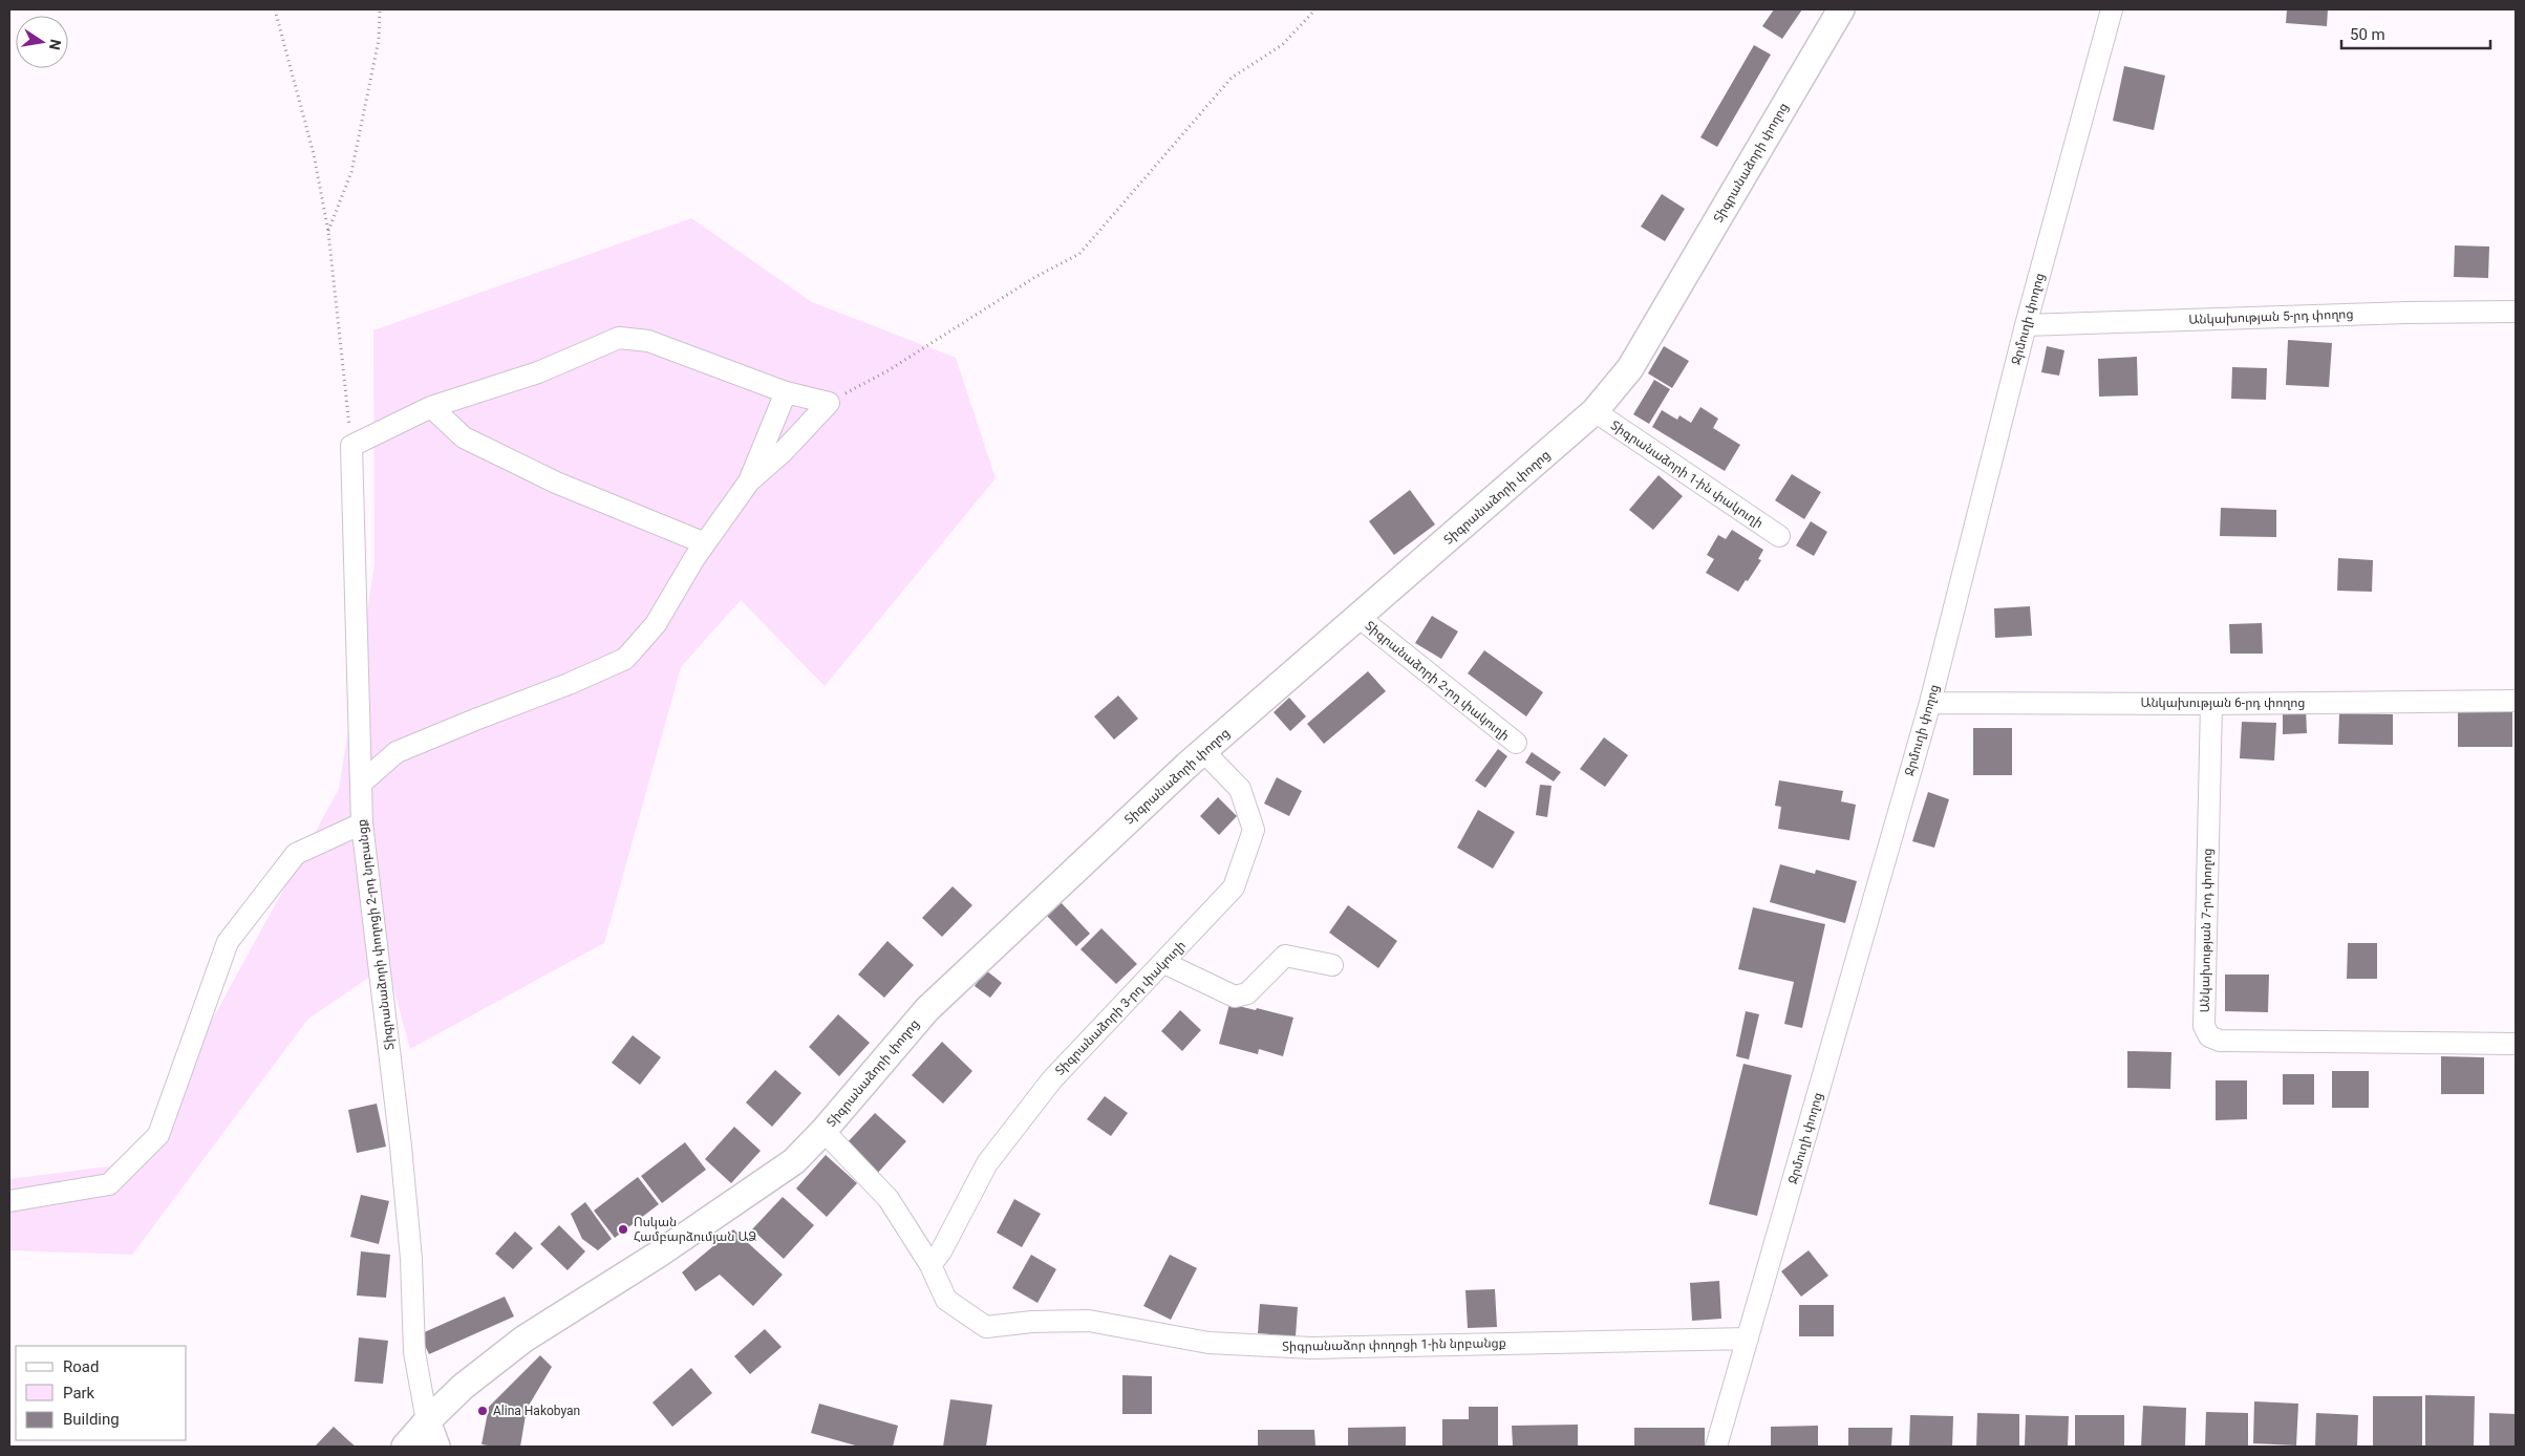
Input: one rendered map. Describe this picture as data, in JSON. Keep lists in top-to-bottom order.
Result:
{
  "streets": {
    "main road": ["Տիգրանաձորի փողոց"],
    "street": [
      "Անկախության 5-րդ փողոց",
      "Ջրմուղի փողոց",
      "Տիգրանաձորի 1-ին փակուղի",
      "Տիգրանաձորի 2-րդ փակուղի",
      "Անկախության 6-րդ փողոց",
      "Անկախության 7-րդ փողոց",
      "Տիգրանաձորի փողոցի 2-րդ նրբանցք",
      "Տիգրանաձորի 3-րդ փակուղի",
      "Տիգրանաձոր փողոցի 1-ին նրբանցք"
    ]
  },
  "crossings": [
    ["Տիգրանաձորի փողոց", "Տիգրանաձորի 1-ին փակուղի"],
    ["Տիգրանաձորի փողոց", "Տիգրանաձորի 2-րդ փակուղի"],
    ["Տիգրանաձորի փողոց", "Տիգրանաձորի փողոցի 2-րդ նրբանցք"],
    ["Տիգրանաձորի փողոց", "Տիգրանաձորի 3-րդ փակուղի"],
    ["Տիգրանաձորի փողոց", "Տիգրանաձոր փողոցի 1-ին նրբանցք"],
    ["Անկախության 5-րդ փողոց", "Ջրմուղի փողոց"],
    ["Ջրմուղի փողոց", "Անկախության 6-րդ փողոց"],
    ["Ջրմուղի փողոց", "Տիգրանաձոր փողոցի 1-ին նրբանցք"],
    ["Անկախության 6-րդ փողոց", "Անկախության 7-րդ փողոց"],
    ["Տիգրանաձորի 3-րդ փակուղի", "Տիգրանաձոր փողոցի 1-ին նրբանցք"]
  ],
  "places": ["Ոսկան Համբարձումյան ԱՁ", "Alina Hakobyan"],
  "legend": ["Road", "Park", "Building"],
  "scale_bar": "50 m",
  "north": "right"
}
